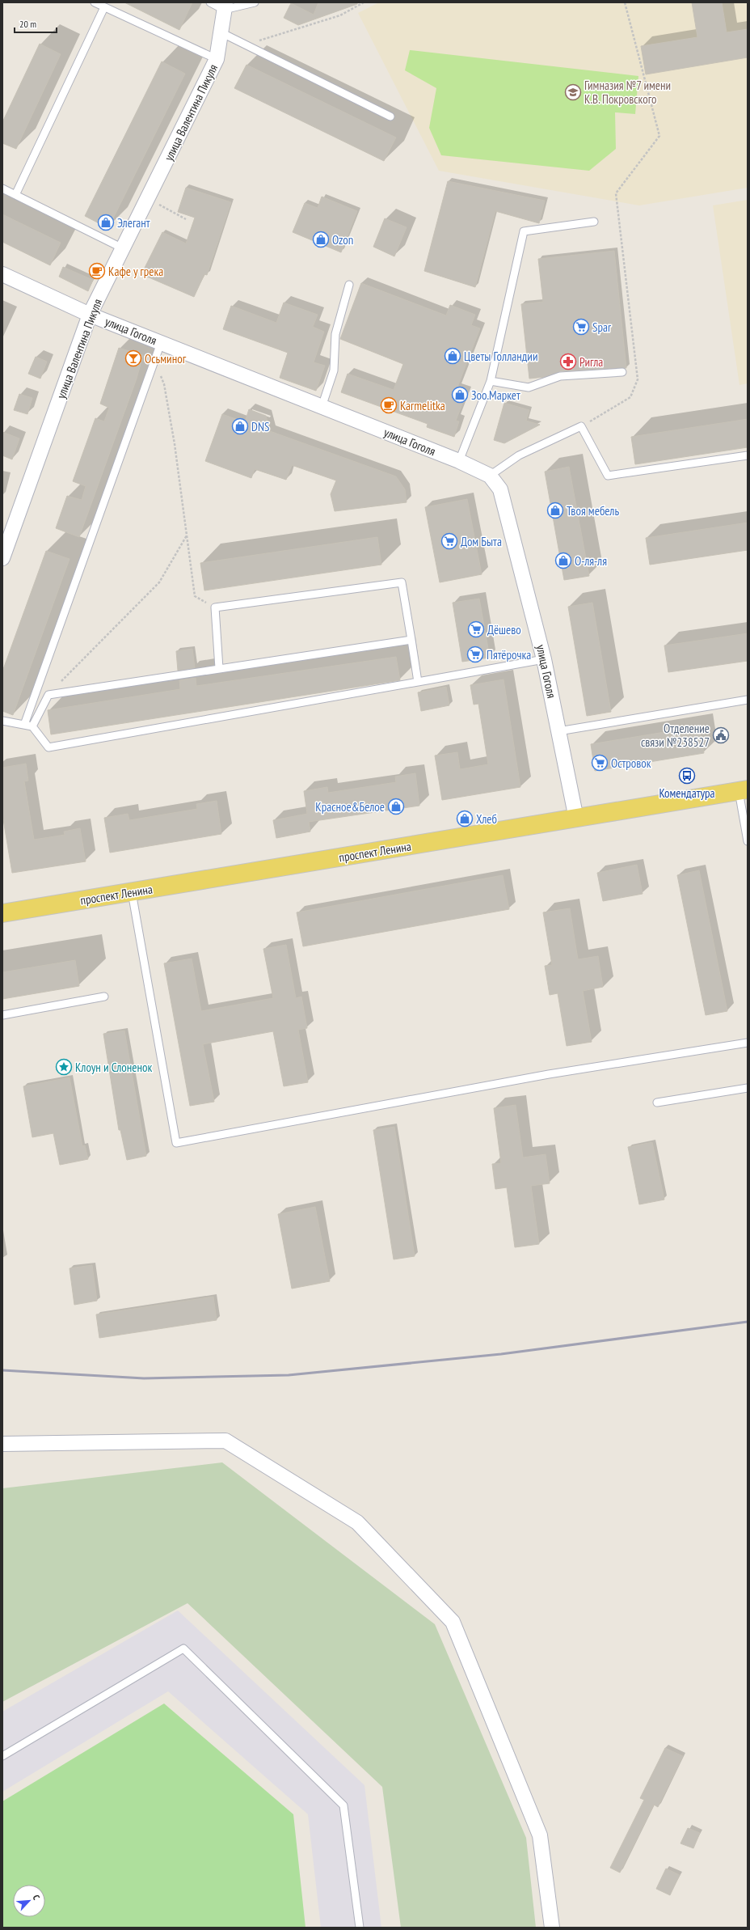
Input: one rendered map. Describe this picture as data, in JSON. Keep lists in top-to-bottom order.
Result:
{
  "streets": {
    "main road": ["проспект Ленина"],
    "street": ["улица Валентина Пикуля", "улица Гоголя"]
  },
  "crossings": [
    ["улица Валентина Пикуля", "улица Гоголя"],
    ["улица Гоголя", "проспект Ленина"]
  ],
  "places": {
    "school or university": ["Гимназия №7 имени К.В. Покровского"],
    "shop": [
      "Элегант",
      "Ozon",
      "Цветы Голландии",
      "Зоо.Маркет",
      "DNS",
      "Твоя мебель",
      "О-ля-ля",
      "Красное&Белое",
      "Хлеб"
    ],
    "cafe": ["Кафе у грека", "Karmelitka"],
    "supermarket": [
      "Spar",
      "Дом Быта",
      "Дёшево",
      "Пятёрочка",
      "Островок"
    ],
    "bar": ["Осьминог"],
    "pharmacy": ["Ригла"],
    "public building": ["Отделение связи №238527"],
    "bus stop": ["Комендатура"],
    "place": ["Клоун и Слоненок"]
  },
  "scale_bar": "20 m",
  "north": "top right"
}
